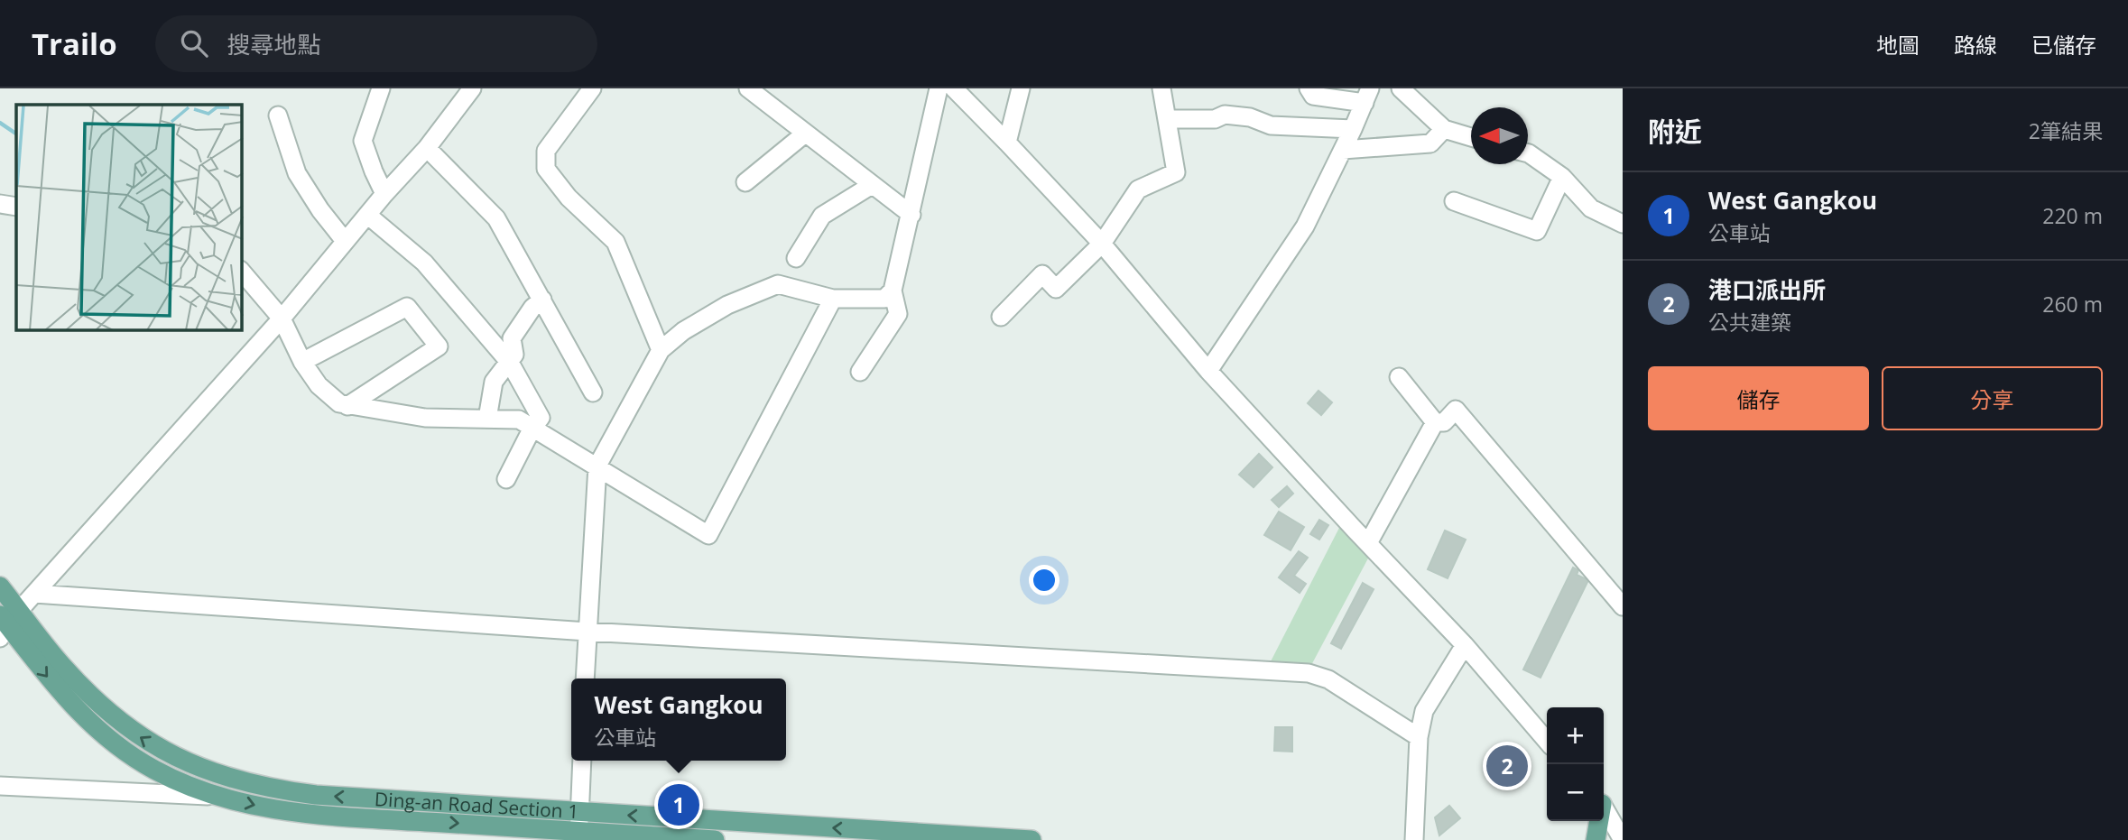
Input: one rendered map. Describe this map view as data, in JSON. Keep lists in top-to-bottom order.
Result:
{
  "streets": {
    "main road": ["Ding-an Road Section 1"]
  },
  "north": "left",
  "page": {
    "header": "Trailo",
    "search": "搜尋地點",
    "nav": ["地圖", "路線", "已儲存"],
    "heading": ["附近", "2筆結果"],
    "list": [
      {
        "mark": "1",
        "name": "West Gangkou",
        "note": "公車站",
        "value": "220 m"
      },
      {
        "mark": "2",
        "name": "港口派出所",
        "note": "公共建築",
        "value": "260 m"
      }
    ],
    "buttons": ["儲存", "分享"],
    "popup": ["West Gangkou", "公車站"],
    "map_buttons": ["+", "−"],
    "pins": ["2", "1"]
  }
}
